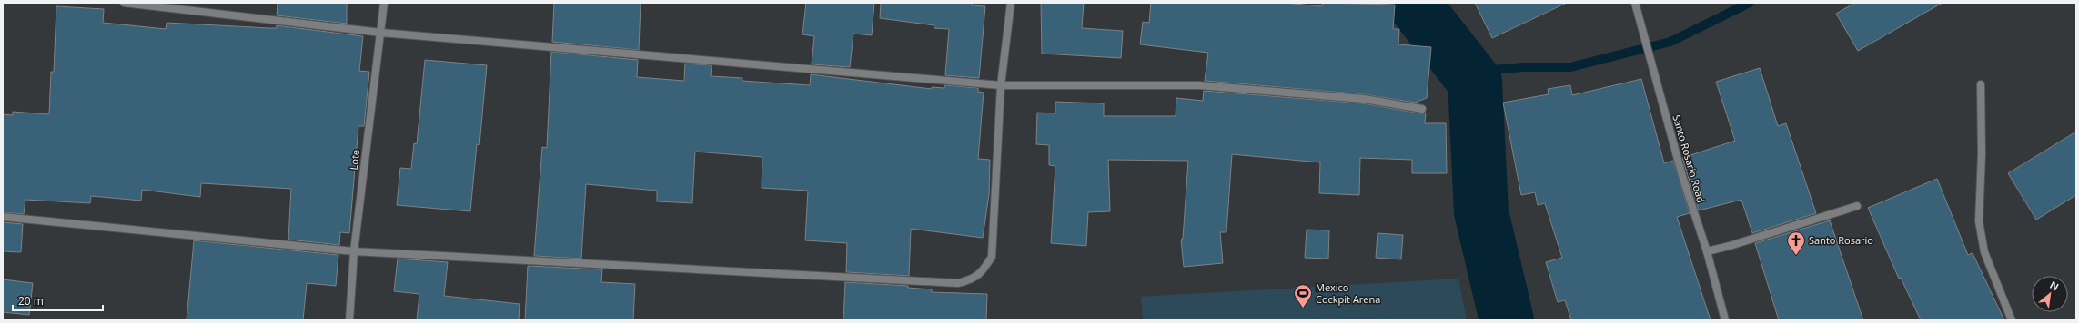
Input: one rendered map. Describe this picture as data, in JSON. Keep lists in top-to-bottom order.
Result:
{
  "streets": {
    "street": ["Santo Rosario Road", "Lote"]
  },
  "places": {
    "church": ["Santo Rosario"],
    "sports": ["Mexico Cockpit Arena"]
  },
  "scale_bar": "20 m",
  "north": "top right"
}
